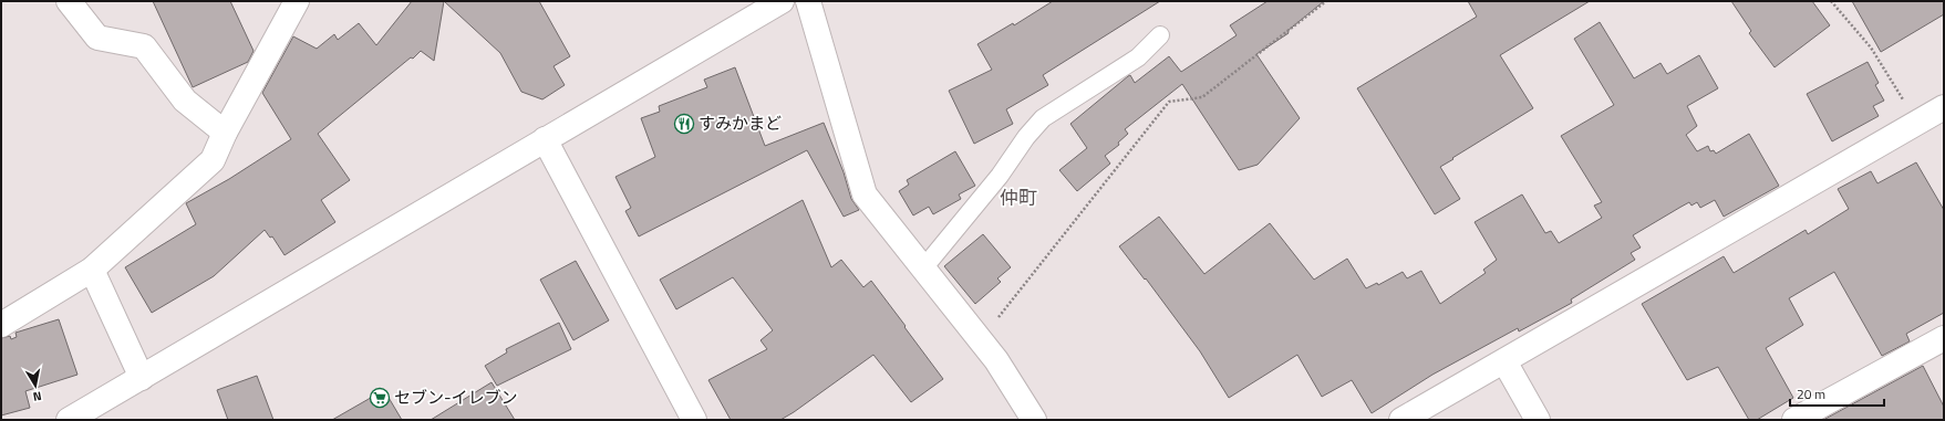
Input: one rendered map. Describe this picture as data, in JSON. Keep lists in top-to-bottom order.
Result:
{
  "districts": ["仲町"],
  "places": {
    "restaurant": ["すみかまど"],
    "supermarket": ["セブン-イレブン"]
  },
  "scale_bar": "20 m",
  "north": "bottom"
}
